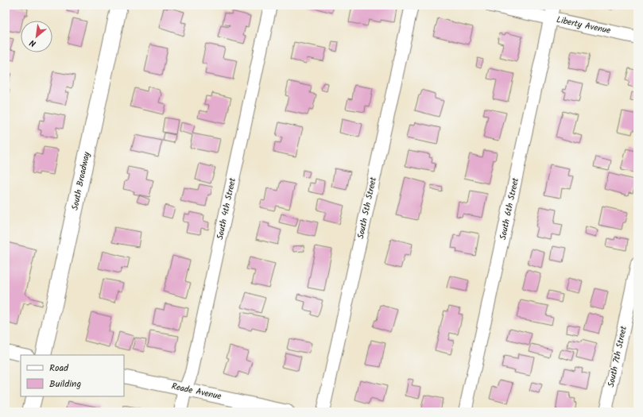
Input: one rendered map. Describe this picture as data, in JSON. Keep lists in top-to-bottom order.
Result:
{
  "streets": {
    "street": [
      "Liberty Avenue",
      "South Broadway",
      "South 5th Street",
      "South 4th Street",
      "South 6th Street",
      "South 7th Street",
      "Reade Avenue"
    ]
  },
  "crossings": [
    ["Liberty Avenue", "South 6th Street"],
    ["South 4th Street", "Reade Avenue"]
  ],
  "legend": ["Road", "Building"],
  "north": "bottom left"
}
